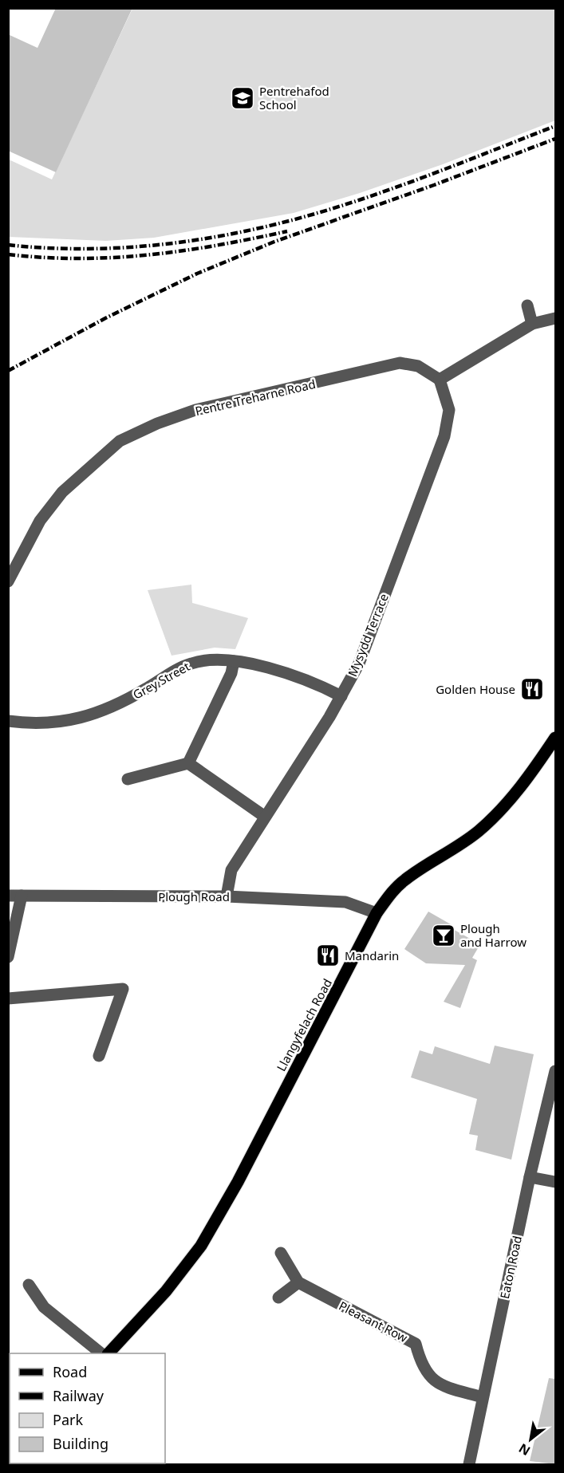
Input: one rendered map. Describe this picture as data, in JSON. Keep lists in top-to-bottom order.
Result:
{
  "streets": {
    "main road": ["Llangyfelach Road"],
    "street": [
      "Pentre Treharne Road",
      "Mysydd Terrace",
      "Grey Street",
      "Plough Road",
      "Eaton Road",
      "Pleasant Row"
    ]
  },
  "crossings": [
    ["Pentre Treharne Road", "Mysydd Terrace"],
    ["Mysydd Terrace", "Grey Street"],
    ["Mysydd Terrace", "Plough Road"],
    ["Plough Road", "Llangyfelach Road"],
    ["Eaton Road", "Pleasant Row"]
  ],
  "places": {
    "school or university": ["Pentrehafod School"],
    "restaurant": ["Golden House", "Mandarin"],
    "bar": ["Plough and Harrow"]
  },
  "legend": [
    "Road",
    "Railway",
    "Park",
    "Building"
  ],
  "north": "bottom left"
}
